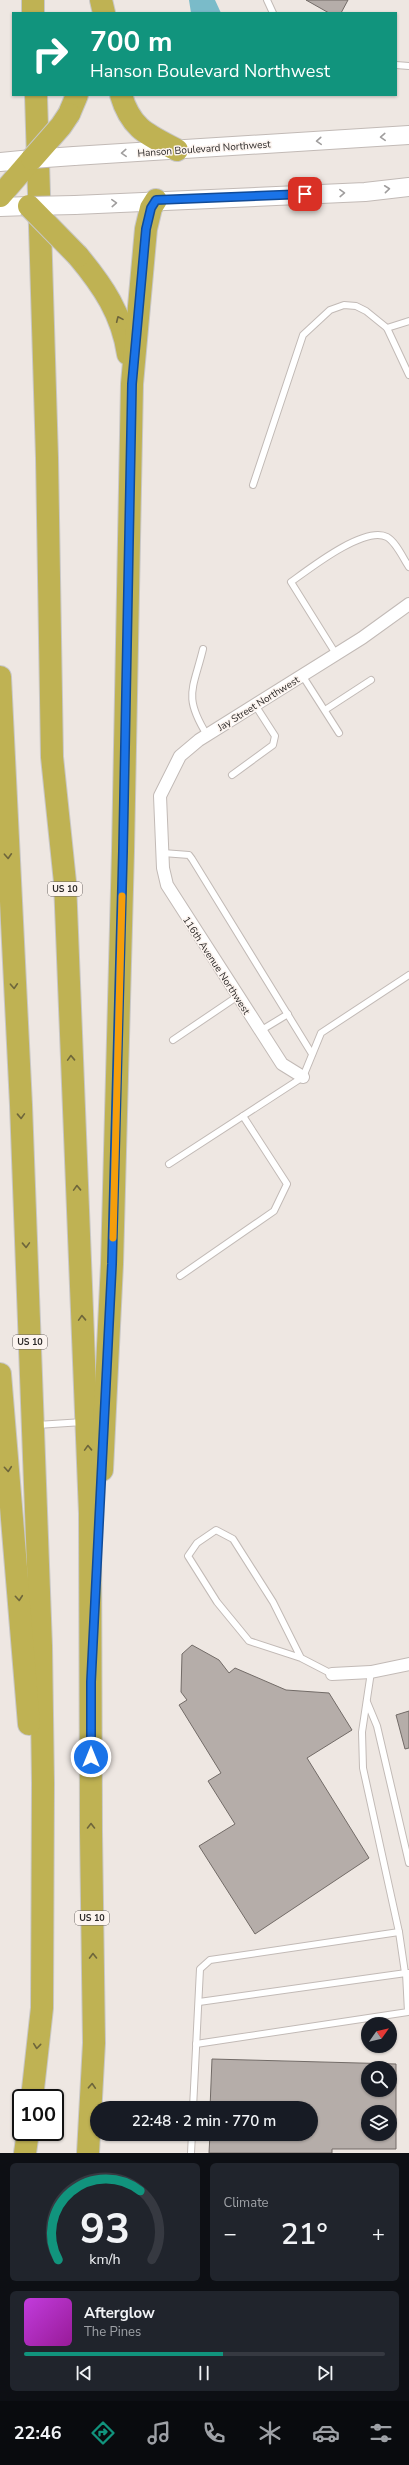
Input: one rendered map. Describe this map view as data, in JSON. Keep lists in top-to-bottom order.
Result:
{
  "streets": {
    "highway": ["US 10"],
    "main road": ["Hanson Boulevard Northwest"],
    "street": ["Jay Street Northwest", "116th Avenue Northwest"]
  },
  "crossings": [
    ["Jay Street Northwest", "116th Avenue Northwest"]
  ],
  "north": "top right",
  "page": {
    "turn": ["700 m", "Hanson Boulevard Northwest"],
    "limit": "100",
    "trip": "22:48 · 2 min · 770 m",
    "tile": "Climate",
    "heat": ["−", "21°", "+"],
    "song": ["Afterglow", "The Pines"],
    "tabs": "22:46",
    "gauge": ["93", "km/h"]
  }
}
